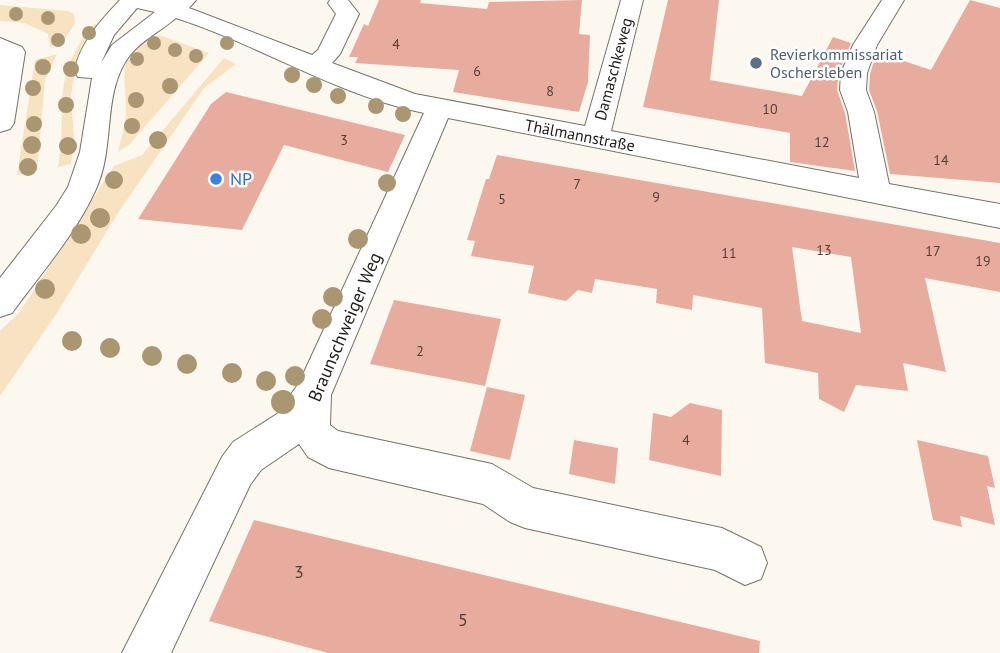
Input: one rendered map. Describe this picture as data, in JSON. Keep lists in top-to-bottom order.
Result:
{
  "streets": {
    "street": ["Damaschkeweg", "Thälmannstraße", "Braunschweiger Weg"]
  },
  "crossings": [
    ["Damaschkeweg", "Thälmannstraße"],
    ["Thälmannstraße", "Braunschweiger Weg"]
  ],
  "places": ["Revierkommissariat Oschersleben", "NP"],
  "house_numbers": [
    "4",
    "6",
    "8",
    "10",
    "3",
    "12",
    "14",
    "7",
    "9",
    "5",
    "13",
    "17",
    "11",
    "19",
    "2",
    "4",
    "3",
    "5"
  ]
}
